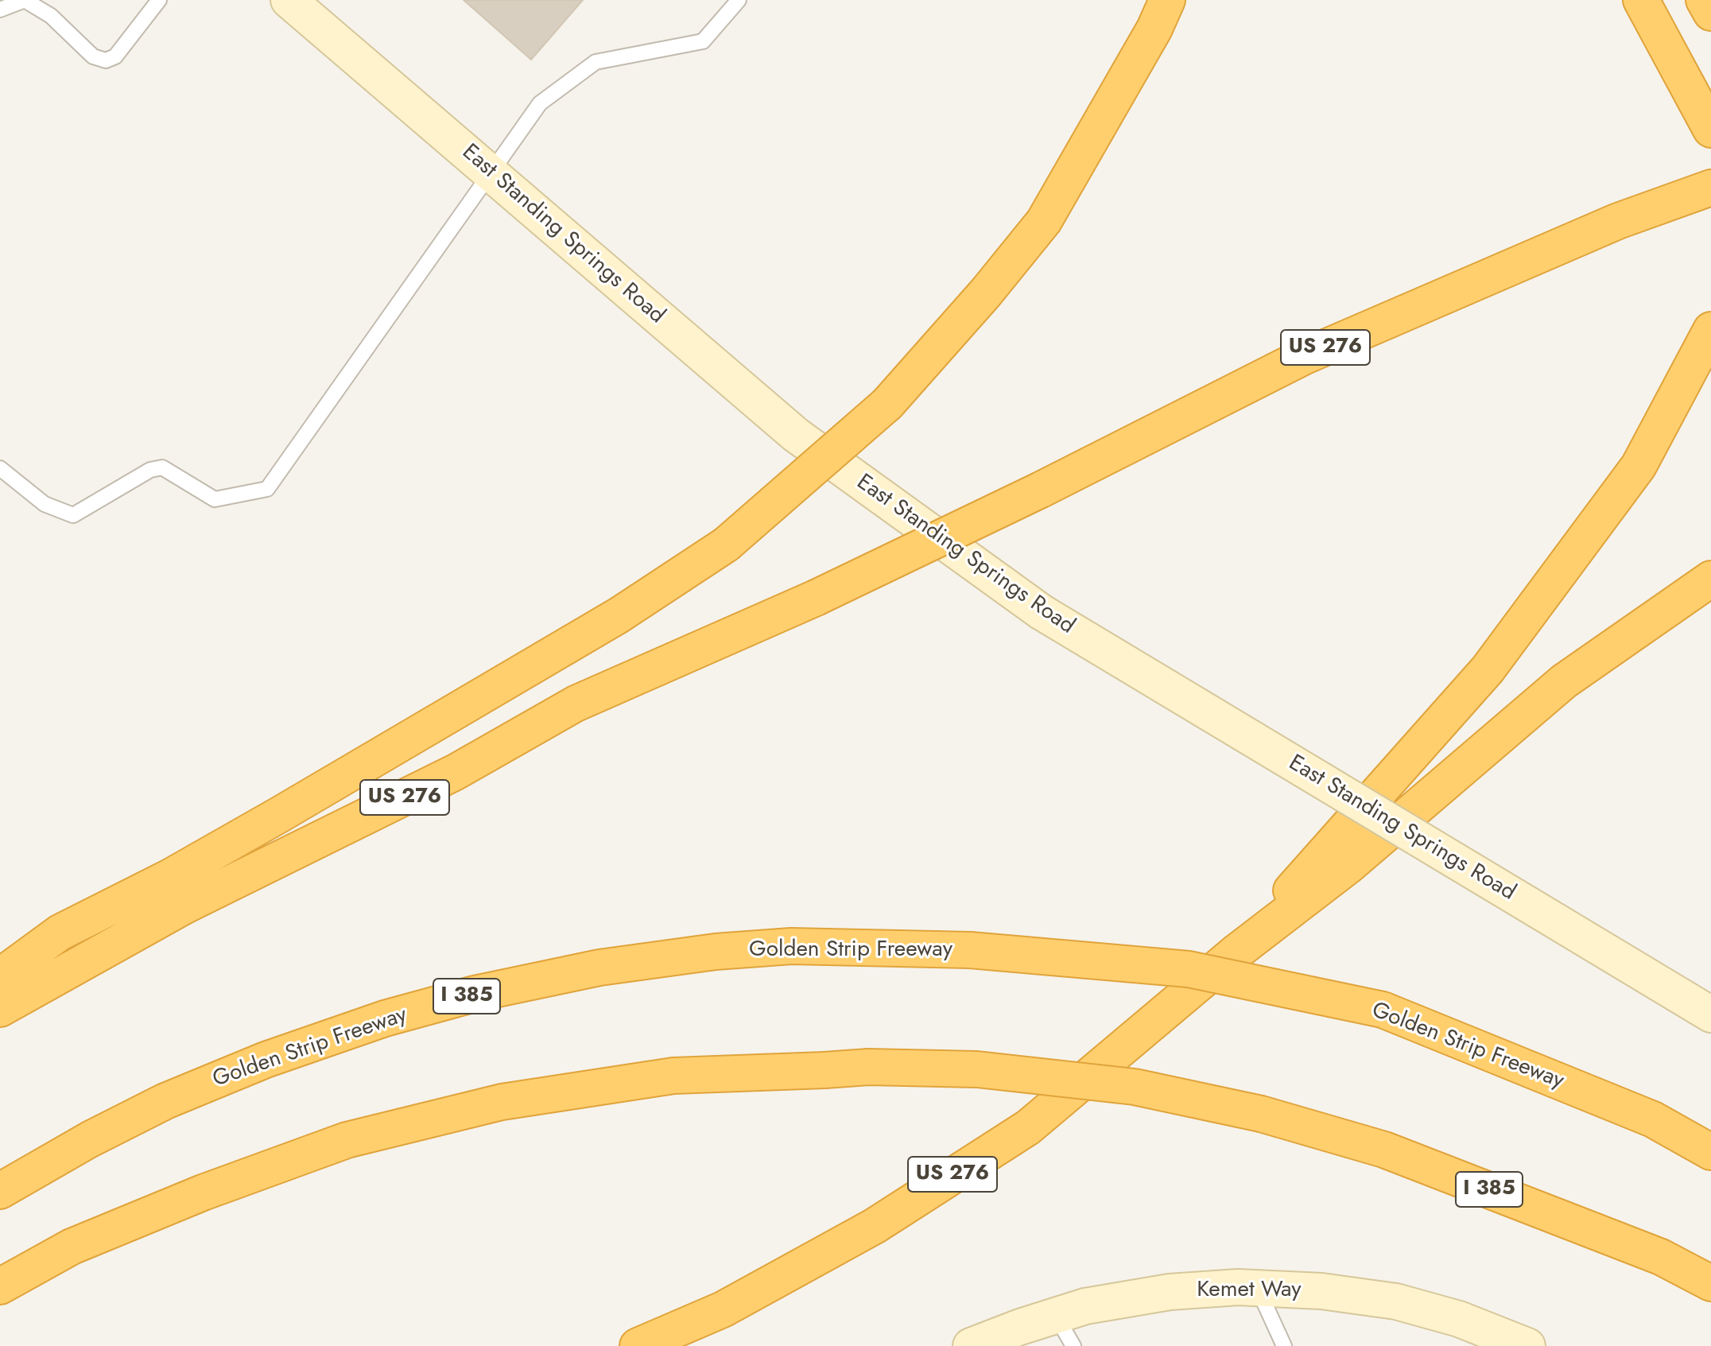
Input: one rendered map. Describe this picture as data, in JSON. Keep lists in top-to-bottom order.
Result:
{
  "streets": {
    "highway": ["US 276", "Golden Strip Freeway", "I 385"],
    "street": ["East Standing Springs Road", "Kemet Way"]
  }
}
